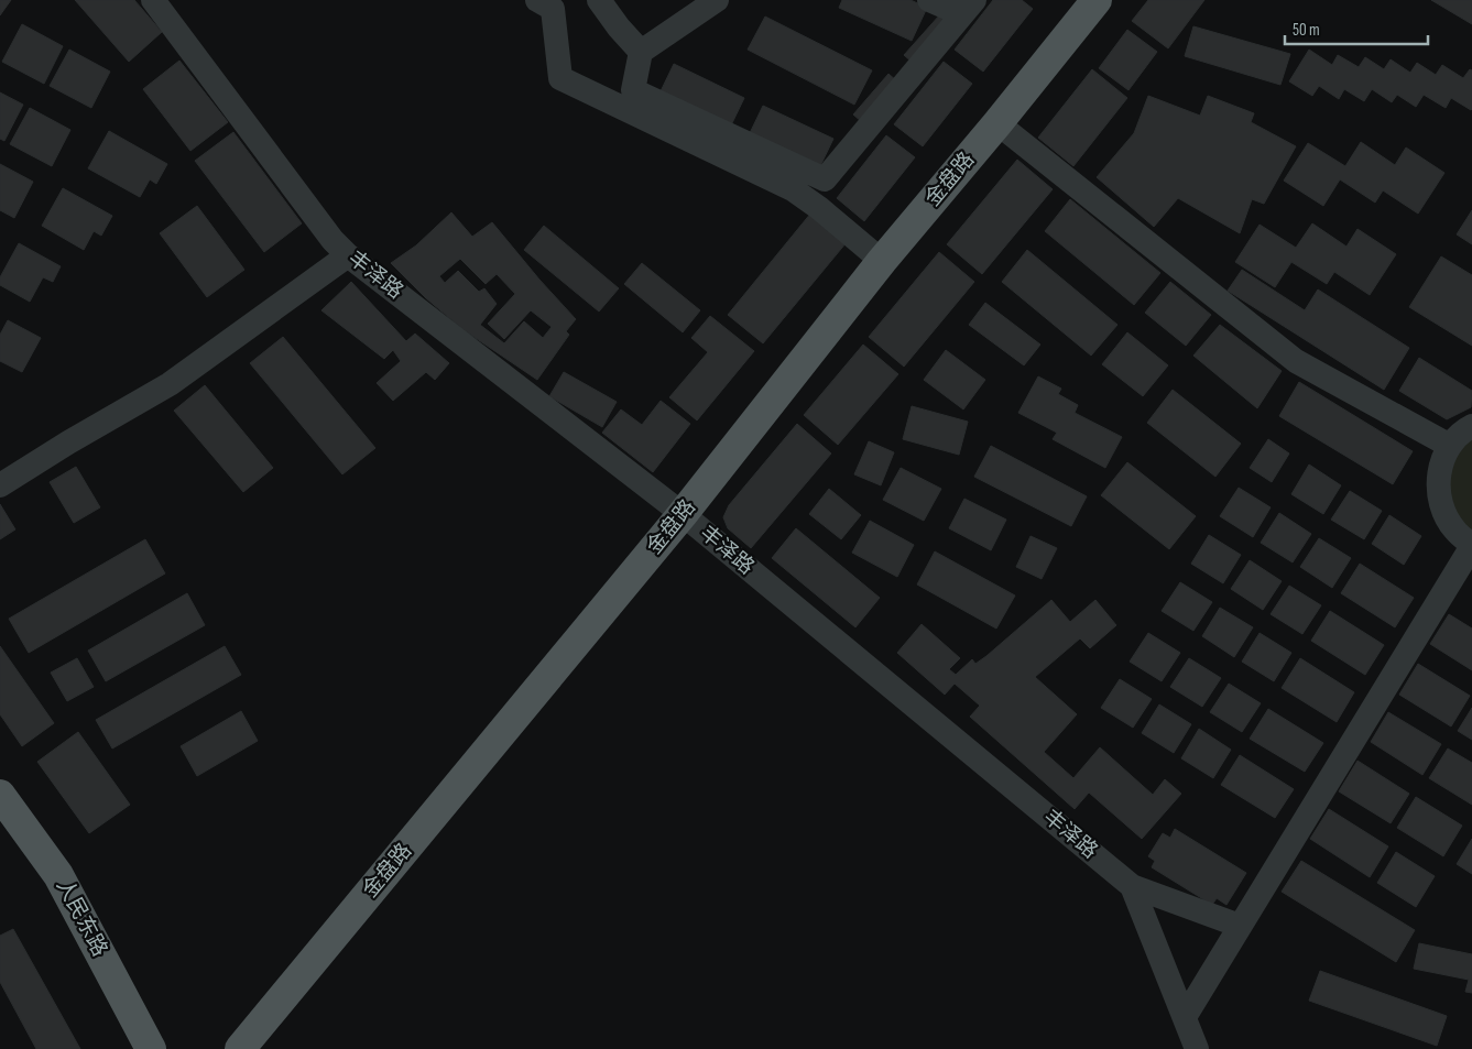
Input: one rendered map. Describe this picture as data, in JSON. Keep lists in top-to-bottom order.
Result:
{
  "streets": {
    "main road": ["金盘路", "人民东路"],
    "street": ["丰泽路"]
  },
  "crossings": [
    ["金盘路", "丰泽路"]
  ],
  "scale_bar": "50 m"
}
